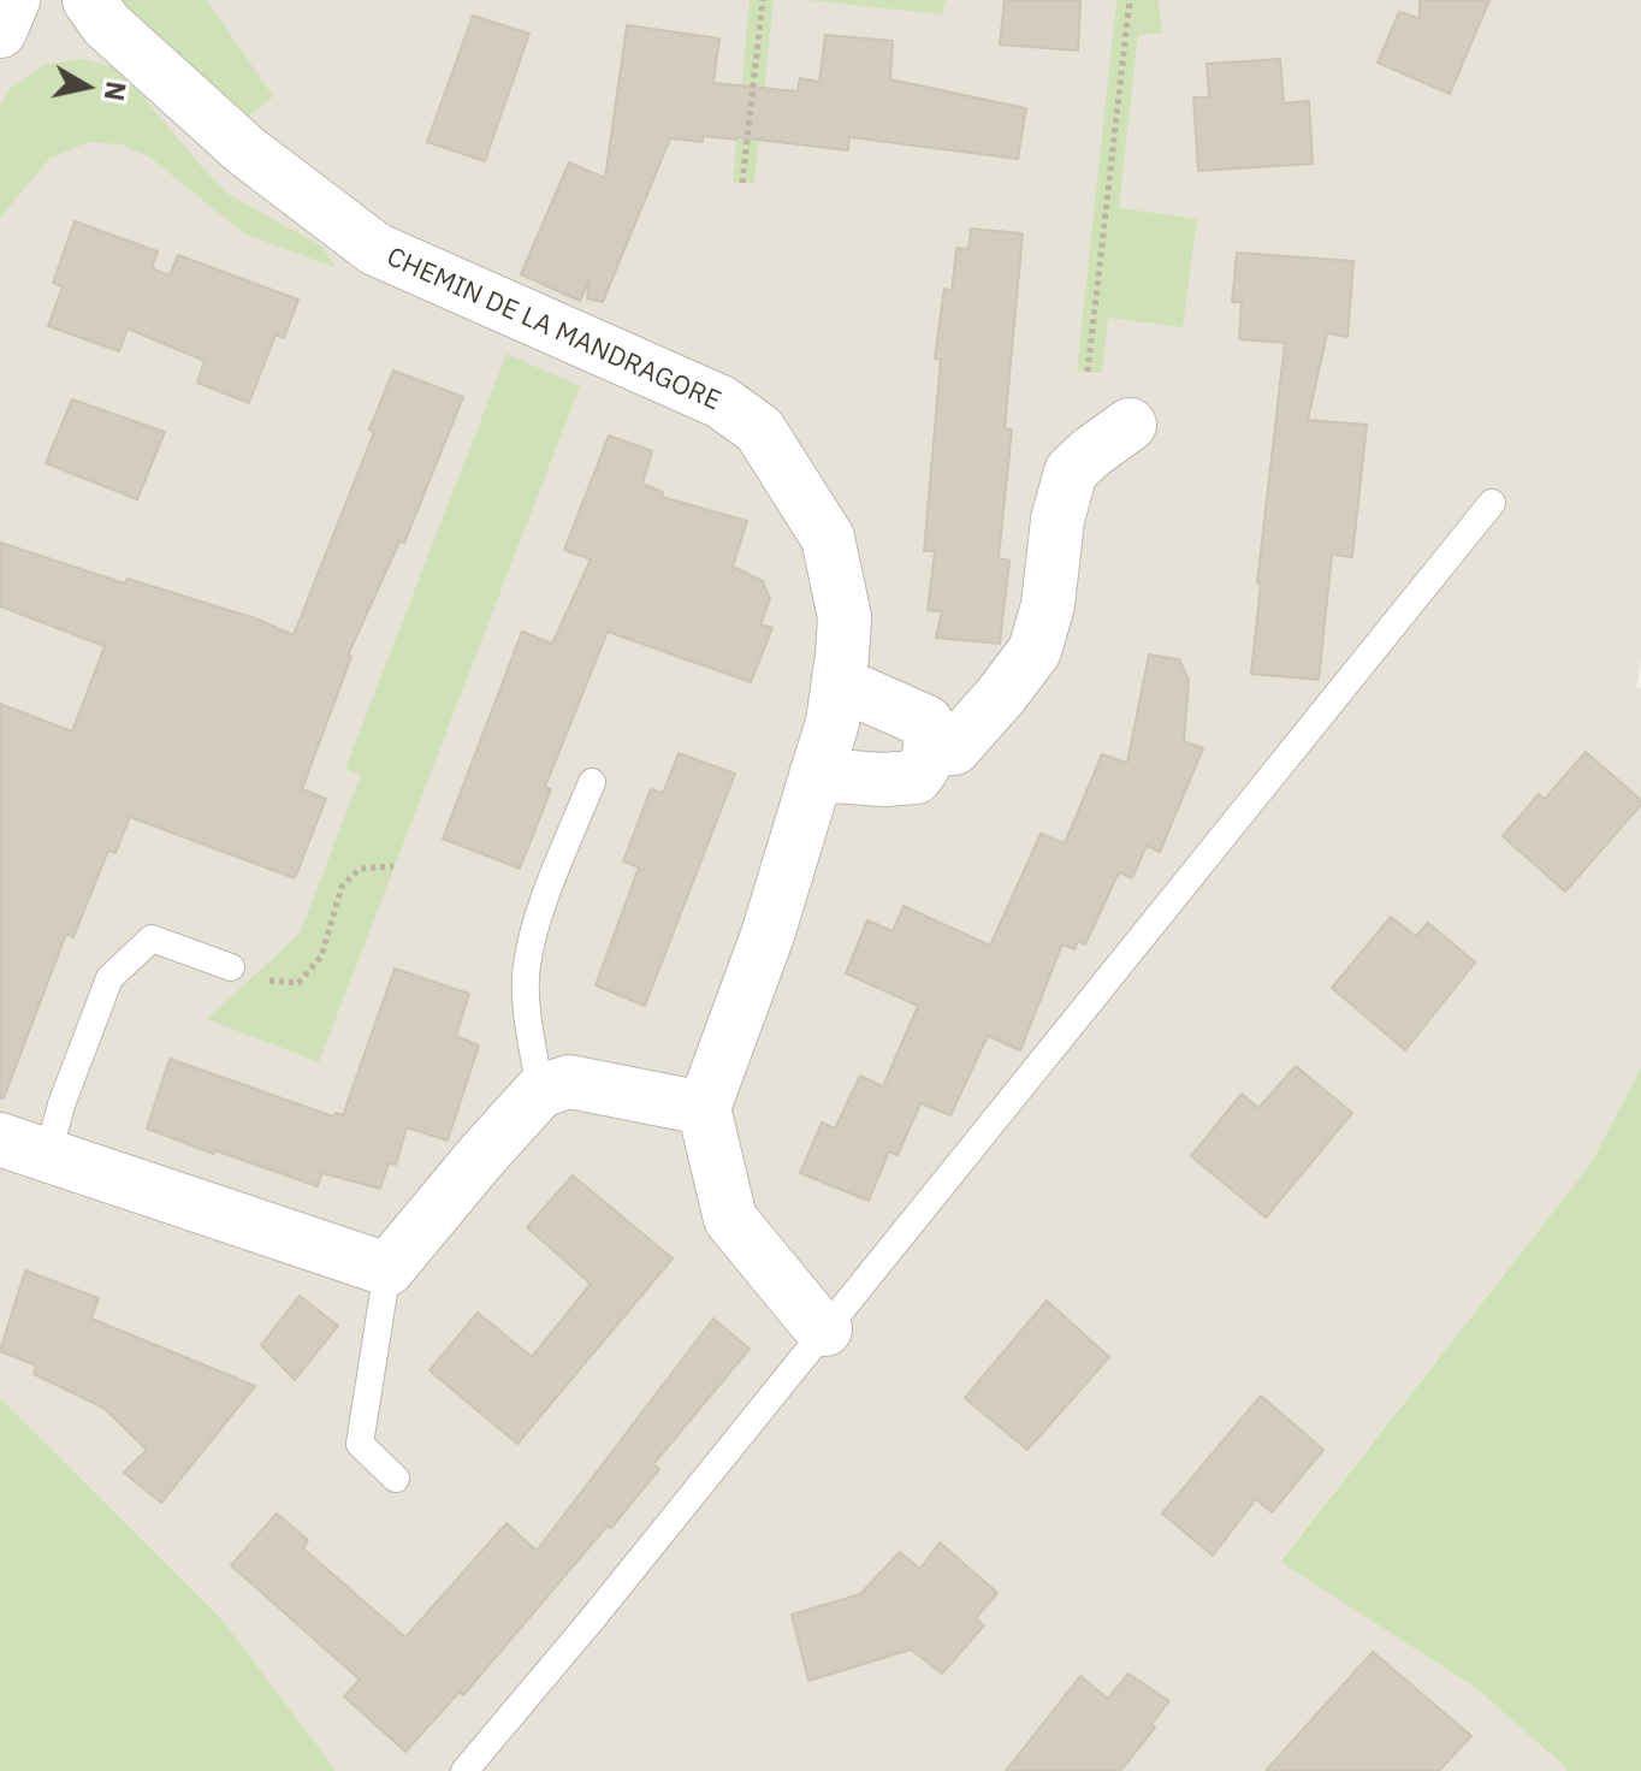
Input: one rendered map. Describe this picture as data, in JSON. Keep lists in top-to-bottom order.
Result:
{
  "streets": {
    "street": ["CHEMIN DE LA MANDRAGORE"]
  },
  "north": "right"
}
